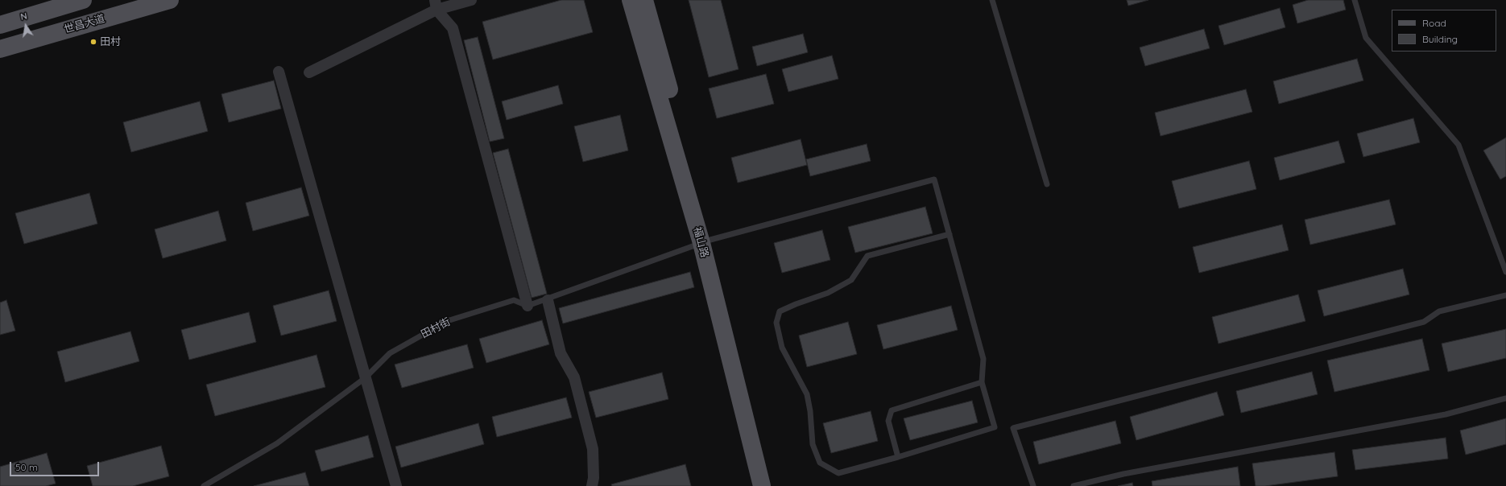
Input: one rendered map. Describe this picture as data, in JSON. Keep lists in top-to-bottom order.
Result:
{
  "streets": {
    "main road": ["世昌大道", "福山路"],
    "lane": ["田村街"]
  },
  "places": ["田村"],
  "legend": ["Road", "Building"],
  "scale_bar": "50 m",
  "north": "top"
}
